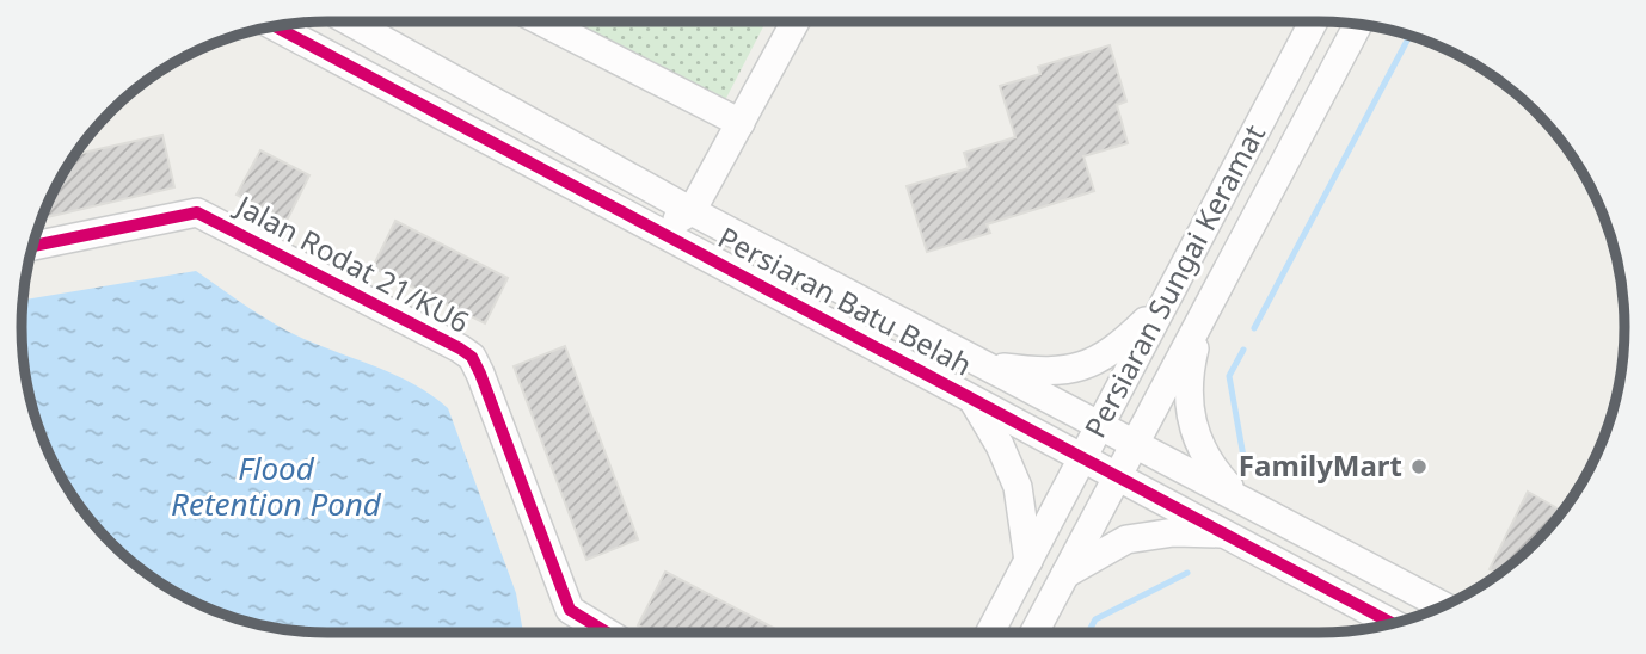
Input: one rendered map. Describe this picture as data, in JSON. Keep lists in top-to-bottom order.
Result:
{
  "streets": {
    "street": ["Jalan Rodat 21/KU6", "Persiaran Sungai Keramat", "Persiaran Batu Belah"]
  },
  "crossings": [
    ["Persiaran Sungai Keramat", "Persiaran Batu Belah"]
  ],
  "water": ["Flood Retention Pond"],
  "places": ["FamilyMart"]
}
